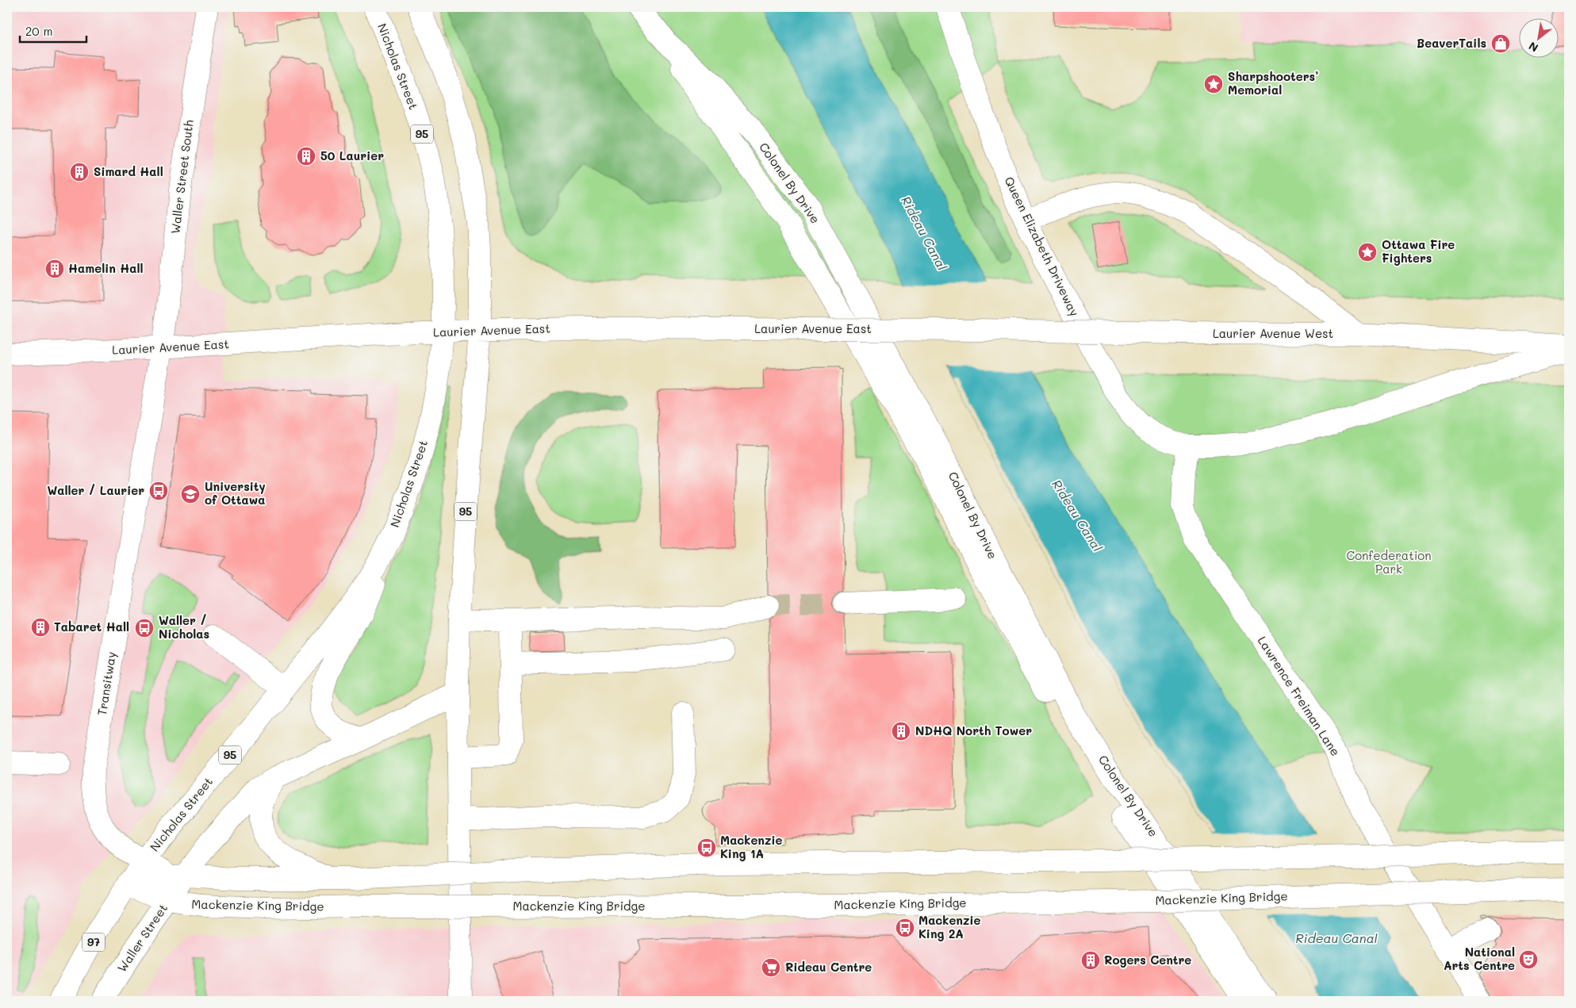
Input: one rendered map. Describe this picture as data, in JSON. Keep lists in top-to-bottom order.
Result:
{
  "streets": {
    "main road": [
      "Nicholas Street",
      "95",
      "Waller Street South",
      "Colonel By Drive",
      "Queen Elizabeth Driveway",
      "Laurier Avenue East",
      "Laurier Avenue West",
      "Transitway",
      "Lawrence Freiman Lane",
      "Mackenzie King Bridge",
      "Waller Street",
      "97"
    ]
  },
  "crossings": [
    ["Nicholas Street", "Laurier Avenue East"],
    ["Nicholas Street", "Transitway"],
    ["Nicholas Street", "Mackenzie King Bridge"],
    ["Nicholas Street", "97"],
    ["95", "Laurier Avenue East"],
    ["Waller Street South", "Laurier Avenue East"],
    ["Waller Street South", "Transitway"],
    ["Queen Elizabeth Driveway", "Lawrence Freiman Lane"],
    ["Laurier Avenue East", "Laurier Avenue West"],
    ["Laurier Avenue East", "Transitway"],
    ["Transitway", "Waller Street"],
    ["Mackenzie King Bridge", "Waller Street"],
    ["Mackenzie King Bridge", "97"]
  ],
  "water": ["Rideau Canal"],
  "parks": ["Confederation Park"],
  "places": {
    "shop": ["BeaverTails"],
    "place": ["Sharpshooters’ Memorial", "Ottawa Fire Fighters"],
    "building": [
      "50 Laurier",
      "Simard Hall",
      "Hamelin Hall",
      "Tabaret Hall",
      "NDHQ North Tower",
      "Rogers Centre"
    ],
    "bus stop": [
      "Waller / Laurier",
      "Waller / Nicholas",
      "Mackenzie King 1A",
      "Mackenzie King 2A"
    ],
    "school or university": ["University of Ottawa"],
    "theatre": ["National Arts Centre"],
    "supermarket": ["Rideau Centre"]
  },
  "scale_bar": "20 m",
  "north": "bottom left"
}
